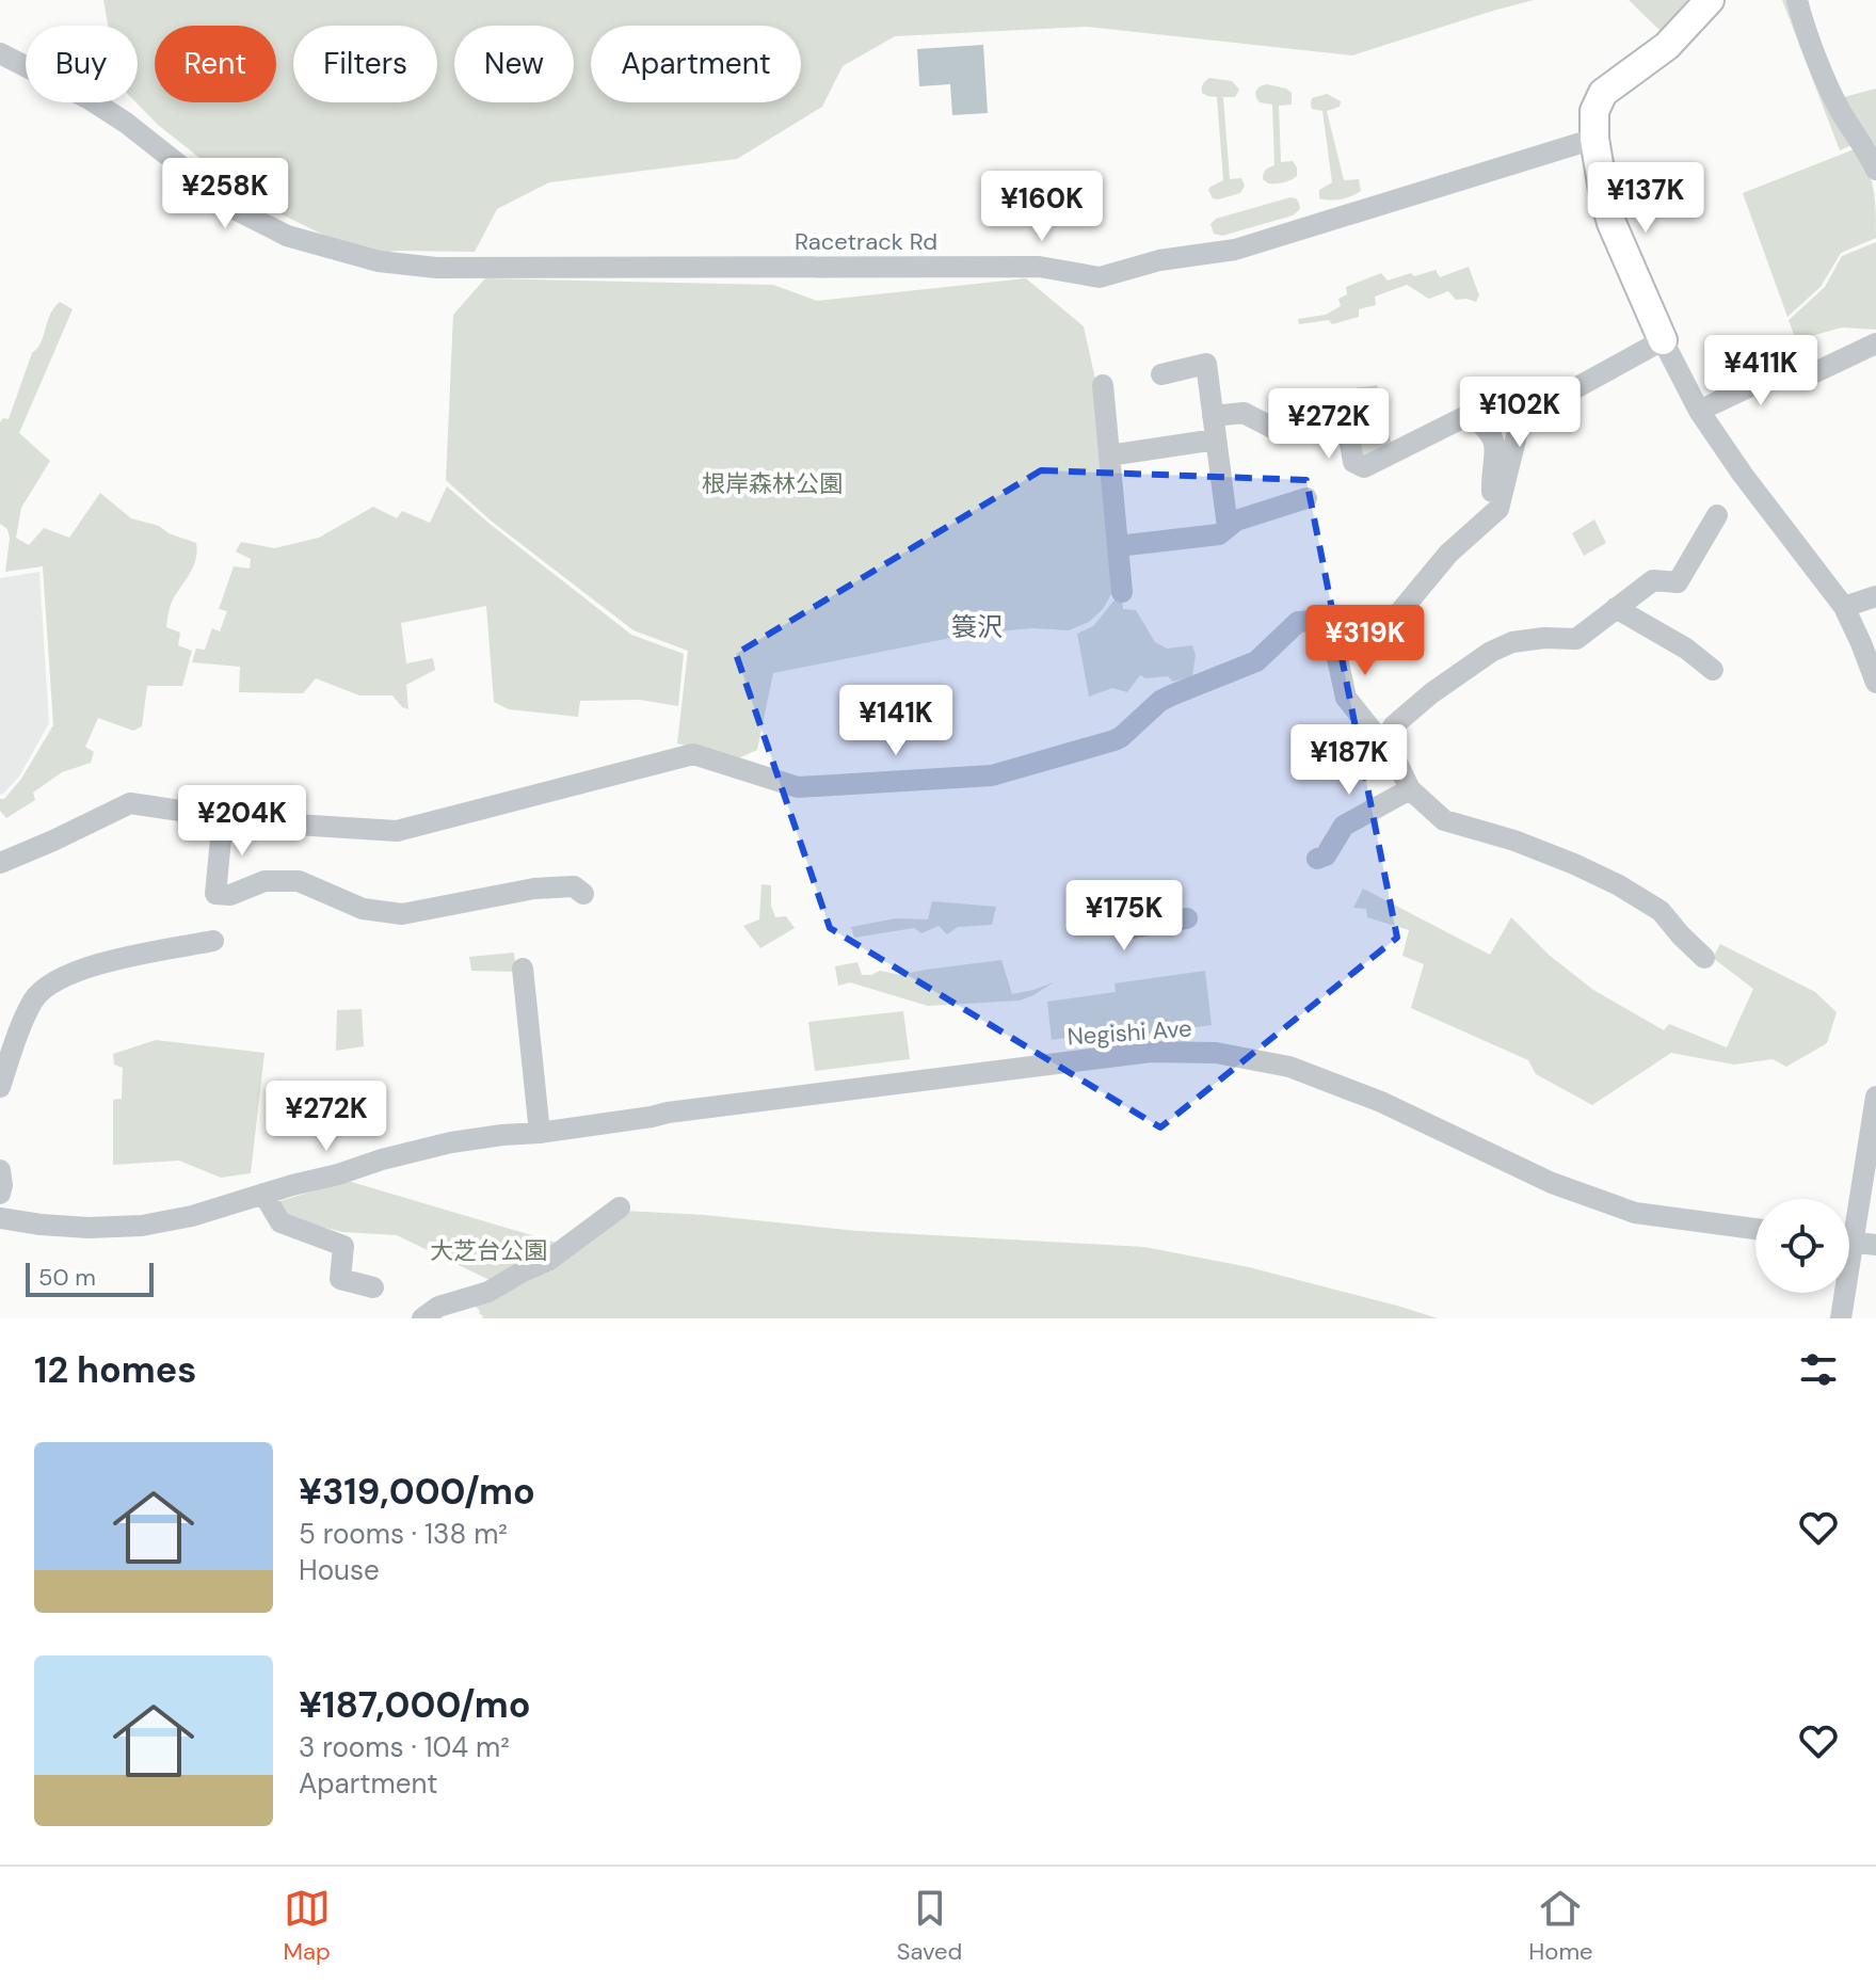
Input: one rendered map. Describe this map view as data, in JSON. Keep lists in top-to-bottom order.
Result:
{
  "streets": {
    "street": ["Racetrack Rd", "Negishi Ave"]
  },
  "districts": ["簑沢"],
  "parks": ["根岸森林公園", "大芝台公園"],
  "scale_bar": "50 m",
  "page": {
    "chip": [
      "Buy",
      "Rent",
      "Filters",
      "New",
      "Apartment"
    ],
    "price": [
      "¥258K",
      "¥137K",
      "¥160K",
      "¥411K",
      "¥102K",
      "¥272K",
      "¥319K",
      "¥141K",
      "¥187K",
      "¥204K",
      "¥175K",
      "¥272K"
    ],
    "scale": "50 m",
    "heading": "12 homes",
    "list": [
      {
        "name": "¥319,000/mo",
        "note": "5 rooms · 138 m² · House"
      },
      {
        "name": "¥187,000/mo",
        "note": "3 rooms · 104 m² · Apartment"
      }
    ],
    "tabs": ["Map", "Saved", "Home"]
  }
}
